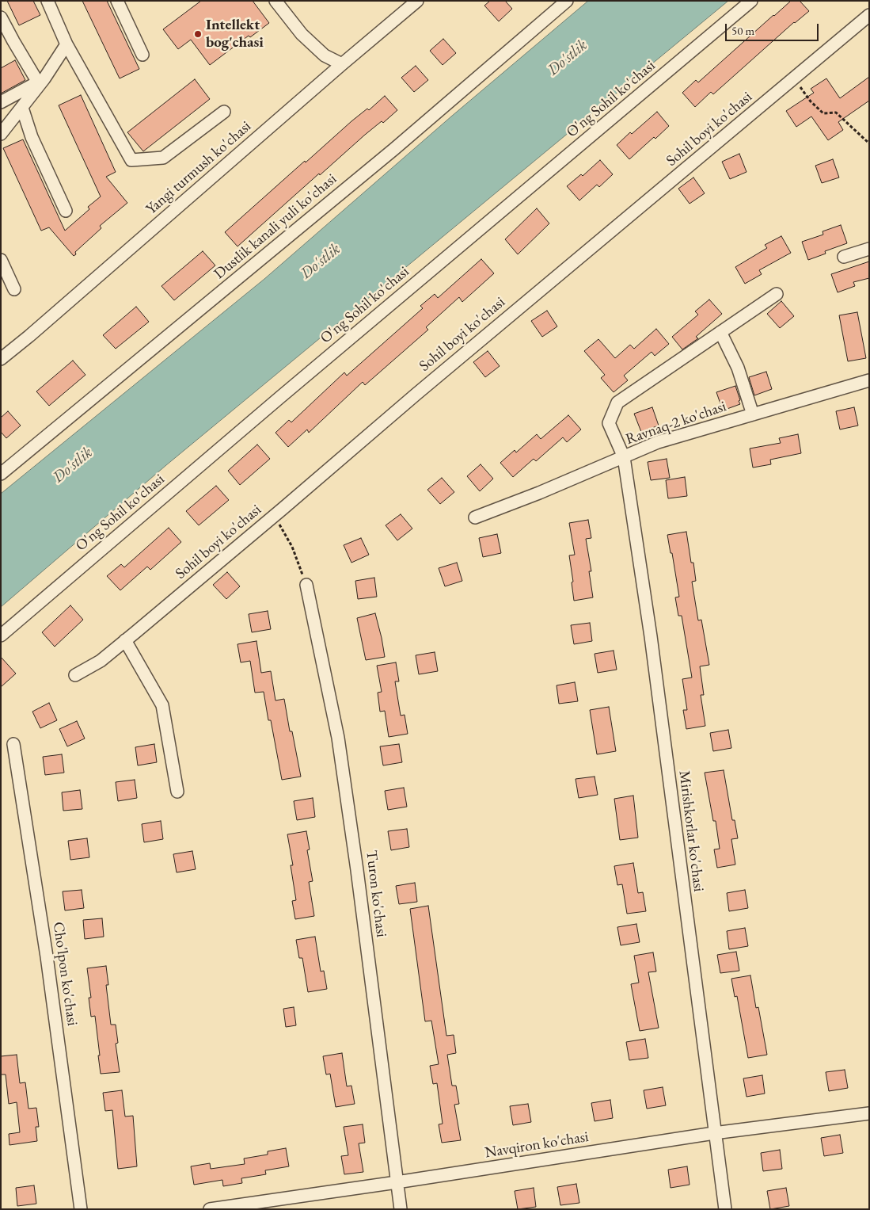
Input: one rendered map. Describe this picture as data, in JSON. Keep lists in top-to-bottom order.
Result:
{
  "streets": {
    "street": [
      "O'ng Sohil ko'chasi",
      "Sohil boyi ko'chasi",
      "Yangi turmush ko'chasi",
      "Dustlik kanali yuli ko'chasi",
      "Ravnaq-2 ko'chasi",
      "Mirishkorlar ko'chasi",
      "Turon ko'chasi",
      "Cho'lpon ko'chasi",
      "Navqiron ko'chasi"
    ]
  },
  "crossings": [
    ["Ravnaq-2 ko'chasi", "Mirishkorlar ko'chasi"],
    ["Mirishkorlar ko'chasi", "Navqiron ko'chasi"],
    ["Turon ko'chasi", "Navqiron ko'chasi"]
  ],
  "water": ["Do'stlik"],
  "places": ["Intellekt bog'chasi"],
  "scale_bar": "50 m"
}
